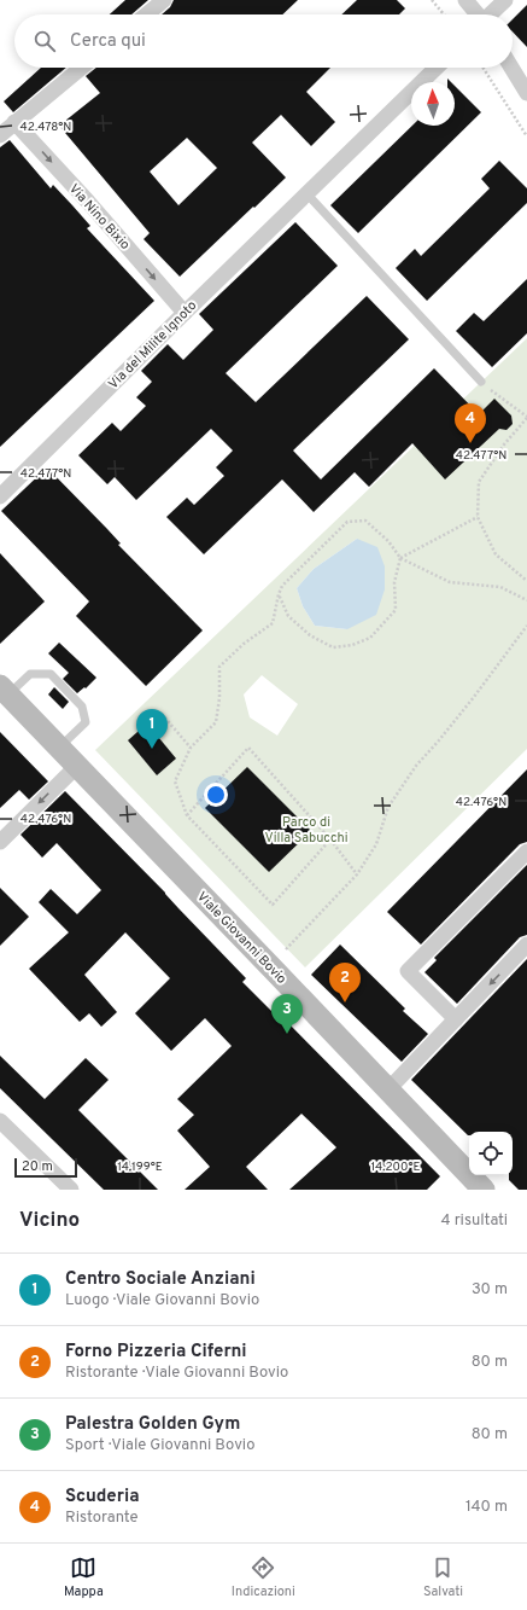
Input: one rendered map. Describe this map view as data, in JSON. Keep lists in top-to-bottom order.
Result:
{
  "streets": {
    "main road": ["Viale Giovanni Bovio"],
    "street": ["Via Nino Bixio", "Via del Milite Ignoto"]
  },
  "crossings": [
    ["Via Nino Bixio", "Via del Milite Ignoto"]
  ],
  "one_way": ["Via Nino Bixio"],
  "parks": ["Parco di Villa Sabucchi"],
  "scale_bar": "20 m",
  "north": "top",
  "page": {
    "search": "Cerca qui",
    "pins": [
      "4",
      "1",
      "2",
      "3"
    ],
    "scale": "20 m",
    "heading": ["Vicino", "4 risultati"],
    "list": [
      {
        "mark": "1",
        "name": "Centro Sociale Anziani",
        "note": "Luogo · Viale Giovanni Bovio",
        "value": "30 m"
      },
      {
        "mark": "2",
        "name": "Forno Pizzeria Ciferni",
        "note": "Ristorante · Viale Giovanni Bovio",
        "value": "80 m"
      },
      {
        "mark": "3",
        "name": "Palestra Golden Gym",
        "note": "Sport · Viale Giovanni Bovio",
        "value": "80 m"
      },
      {
        "mark": "4",
        "name": "Scuderia",
        "note": "Ristorante",
        "value": "140 m"
      }
    ],
    "nav": ["Mappa", "Indicazioni", "Salvati"]
  },
  "coordinates": [
    "42.478°N",
    "42.477°N",
    "42.476°N",
    "14.199°E",
    "14.200°E"
  ]
}
